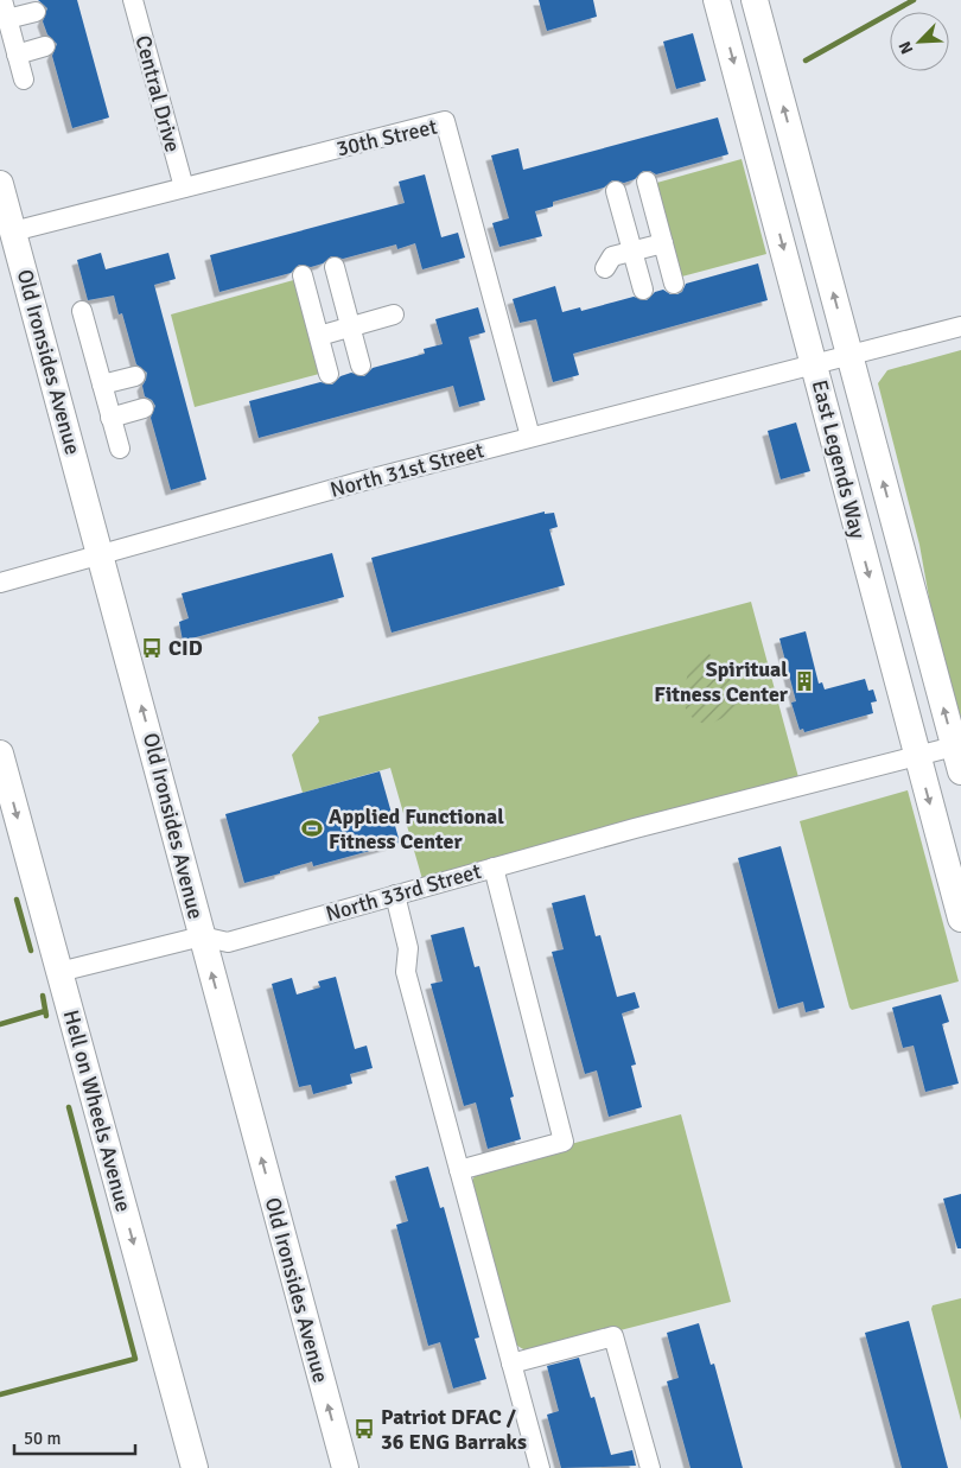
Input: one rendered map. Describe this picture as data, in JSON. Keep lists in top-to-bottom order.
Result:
{
  "streets": {
    "street": [
      "Central Drive",
      "30th Street",
      "Old Ironsides Avenue",
      "East Legends Way",
      "North 31st Street",
      "North 33rd Street",
      "Hell on Wheels Avenue"
    ]
  },
  "crossings": [
    ["Central Drive", "30th Street"],
    ["30th Street", "Old Ironsides Avenue"],
    ["30th Street", "North 31st Street"],
    ["Old Ironsides Avenue", "North 31st Street"],
    ["Old Ironsides Avenue", "North 33rd Street"],
    ["East Legends Way", "North 31st Street"],
    ["East Legends Way", "North 33rd Street"],
    ["North 33rd Street", "Hell on Wheels Avenue"]
  ],
  "one_way": ["Hell on Wheels Avenue"],
  "places": {
    "bus stop": ["CID", "Patriot DFAC / 36 ENG Barraks"],
    "building": ["Spiritual Fitness Center"],
    "sports": ["Applied Functional Fitness Center"]
  },
  "scale_bar": "50 m",
  "north": "bottom left"
}
